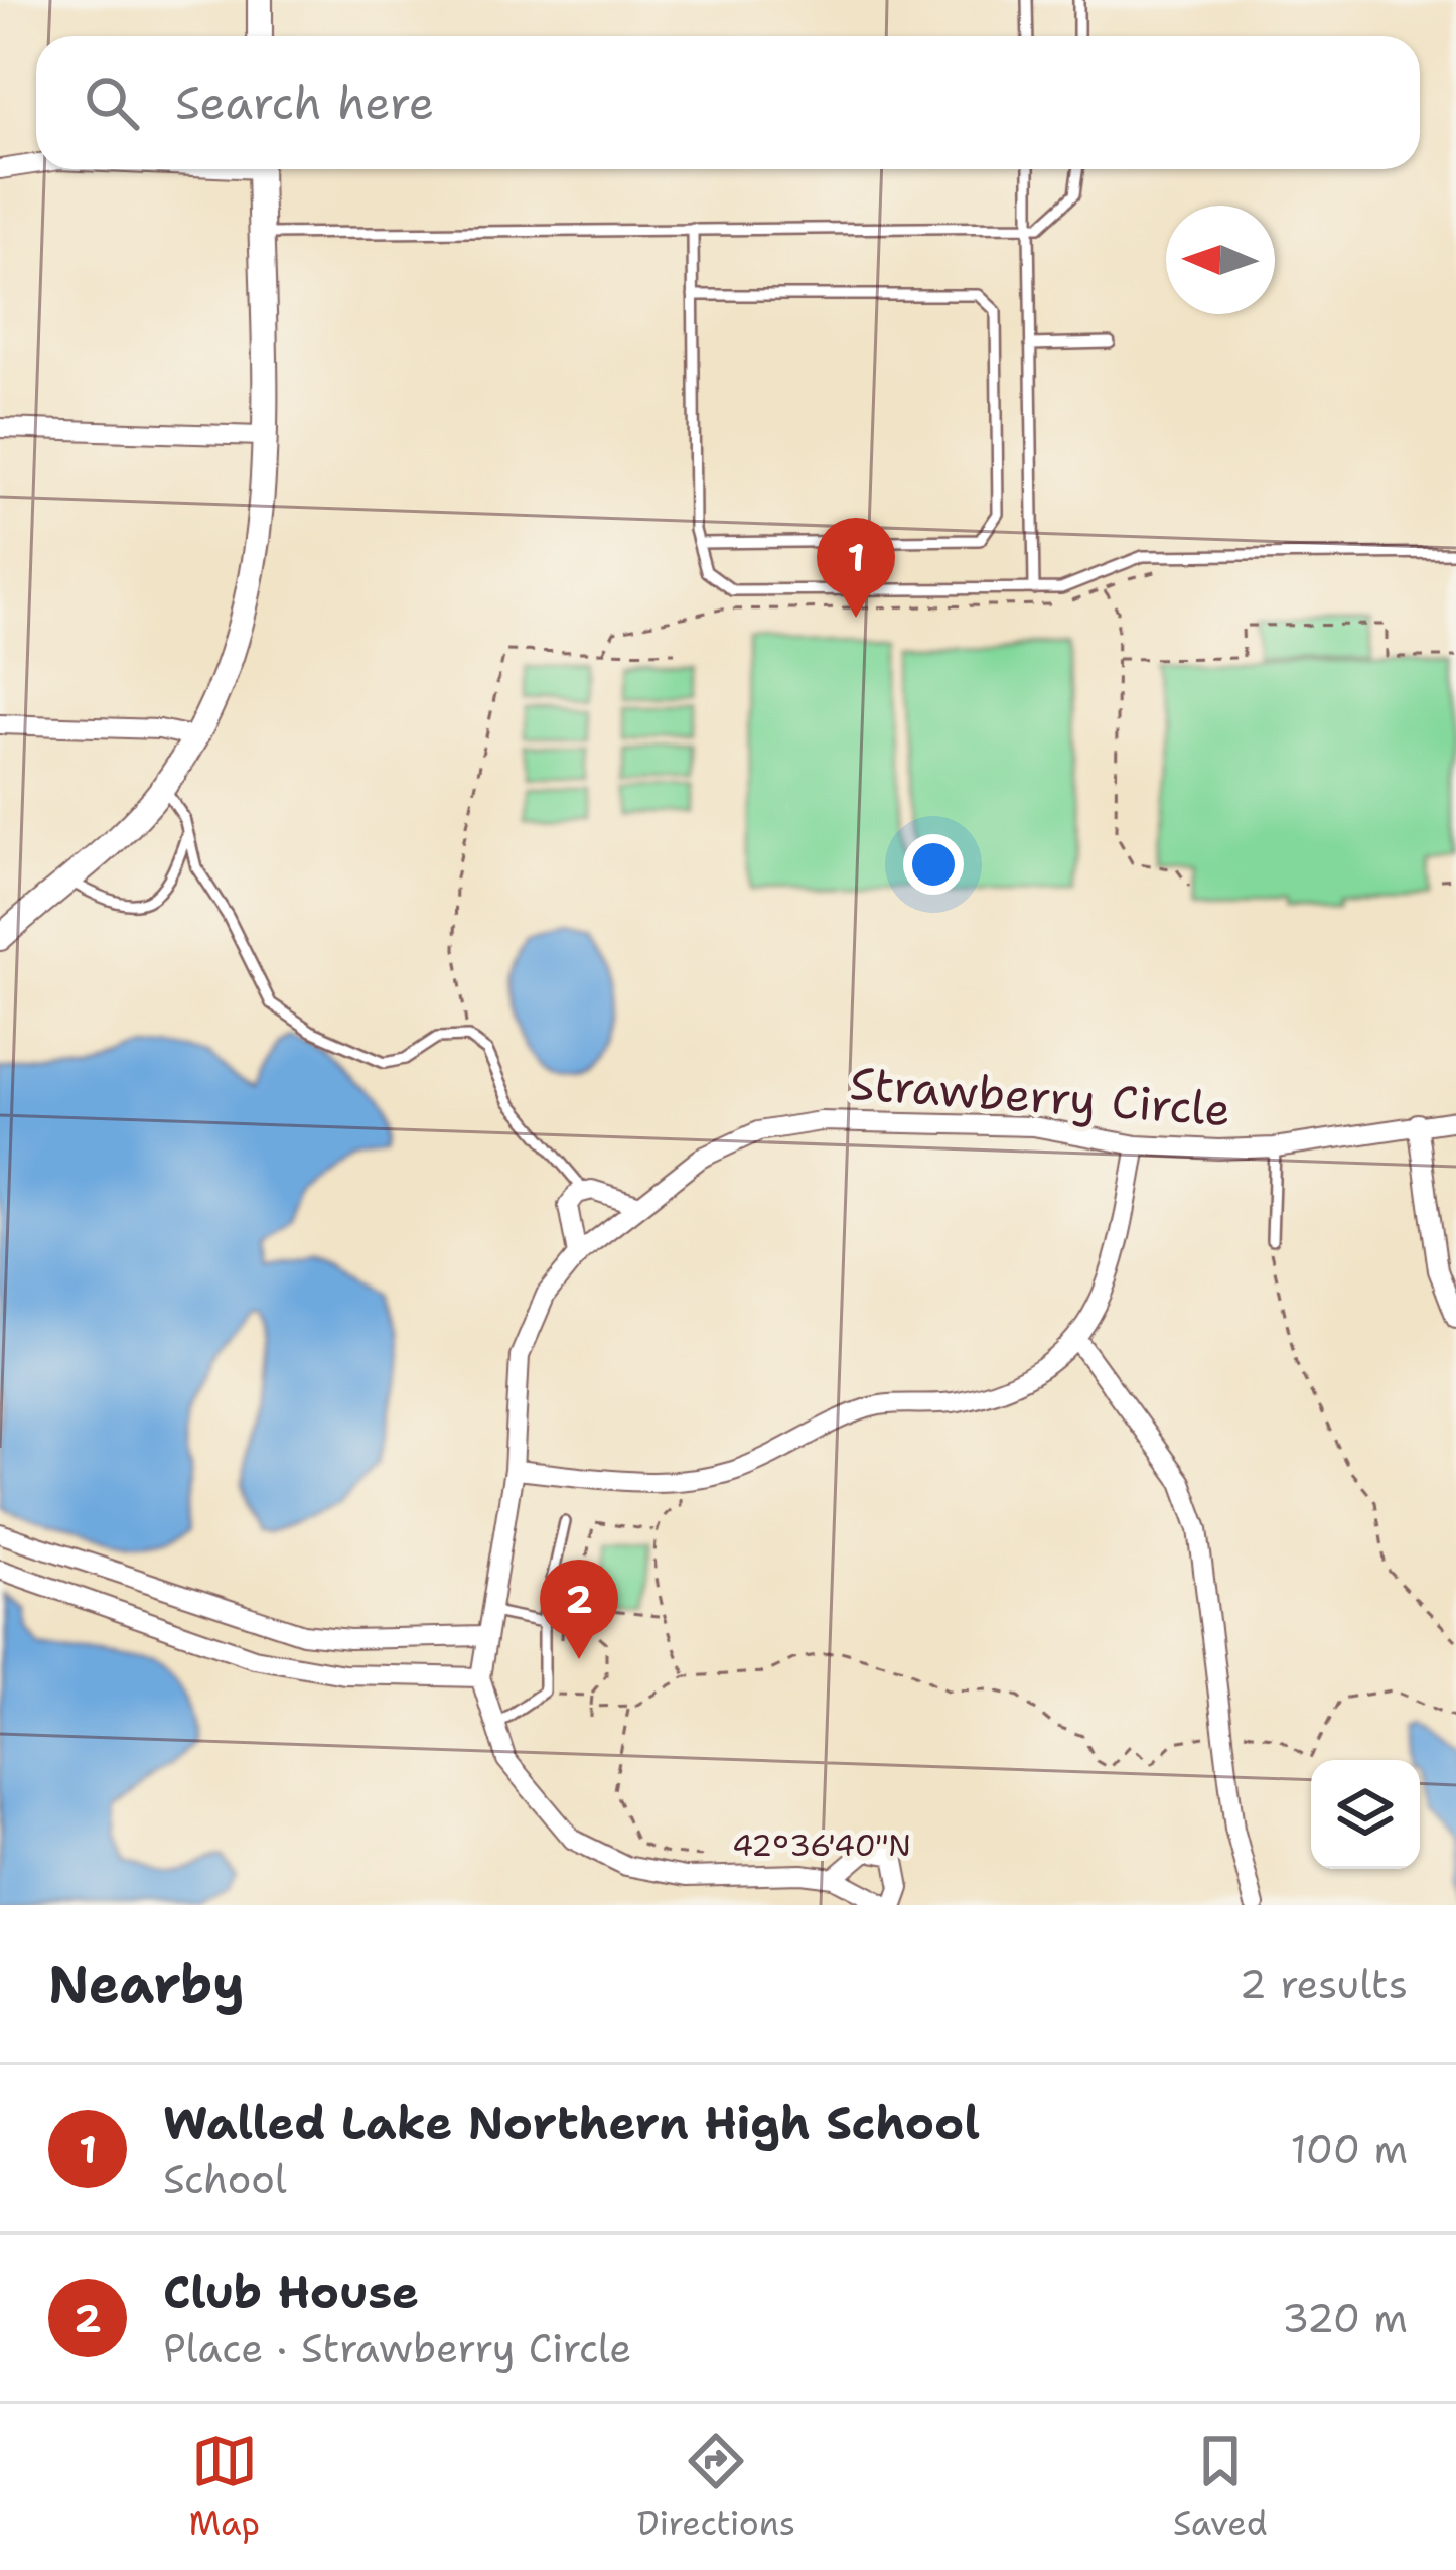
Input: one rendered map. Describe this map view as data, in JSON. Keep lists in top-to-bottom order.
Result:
{
  "streets": {
    "street": ["Strawberry Circle"]
  },
  "north": "left",
  "page": {
    "search": "Search here",
    "pins": ["1", "2"],
    "heading": ["Nearby", "2 results"],
    "list": [
      {
        "mark": "1",
        "name": "Walled Lake Northern High School",
        "note": "School",
        "value": "100 m"
      },
      {
        "mark": "2",
        "name": "Club House",
        "note": "Place · Strawberry Circle",
        "value": "320 m"
      }
    ],
    "nav": ["Map", "Directions", "Saved"]
  },
  "coordinates": ["42°36'40\"N"]
}
